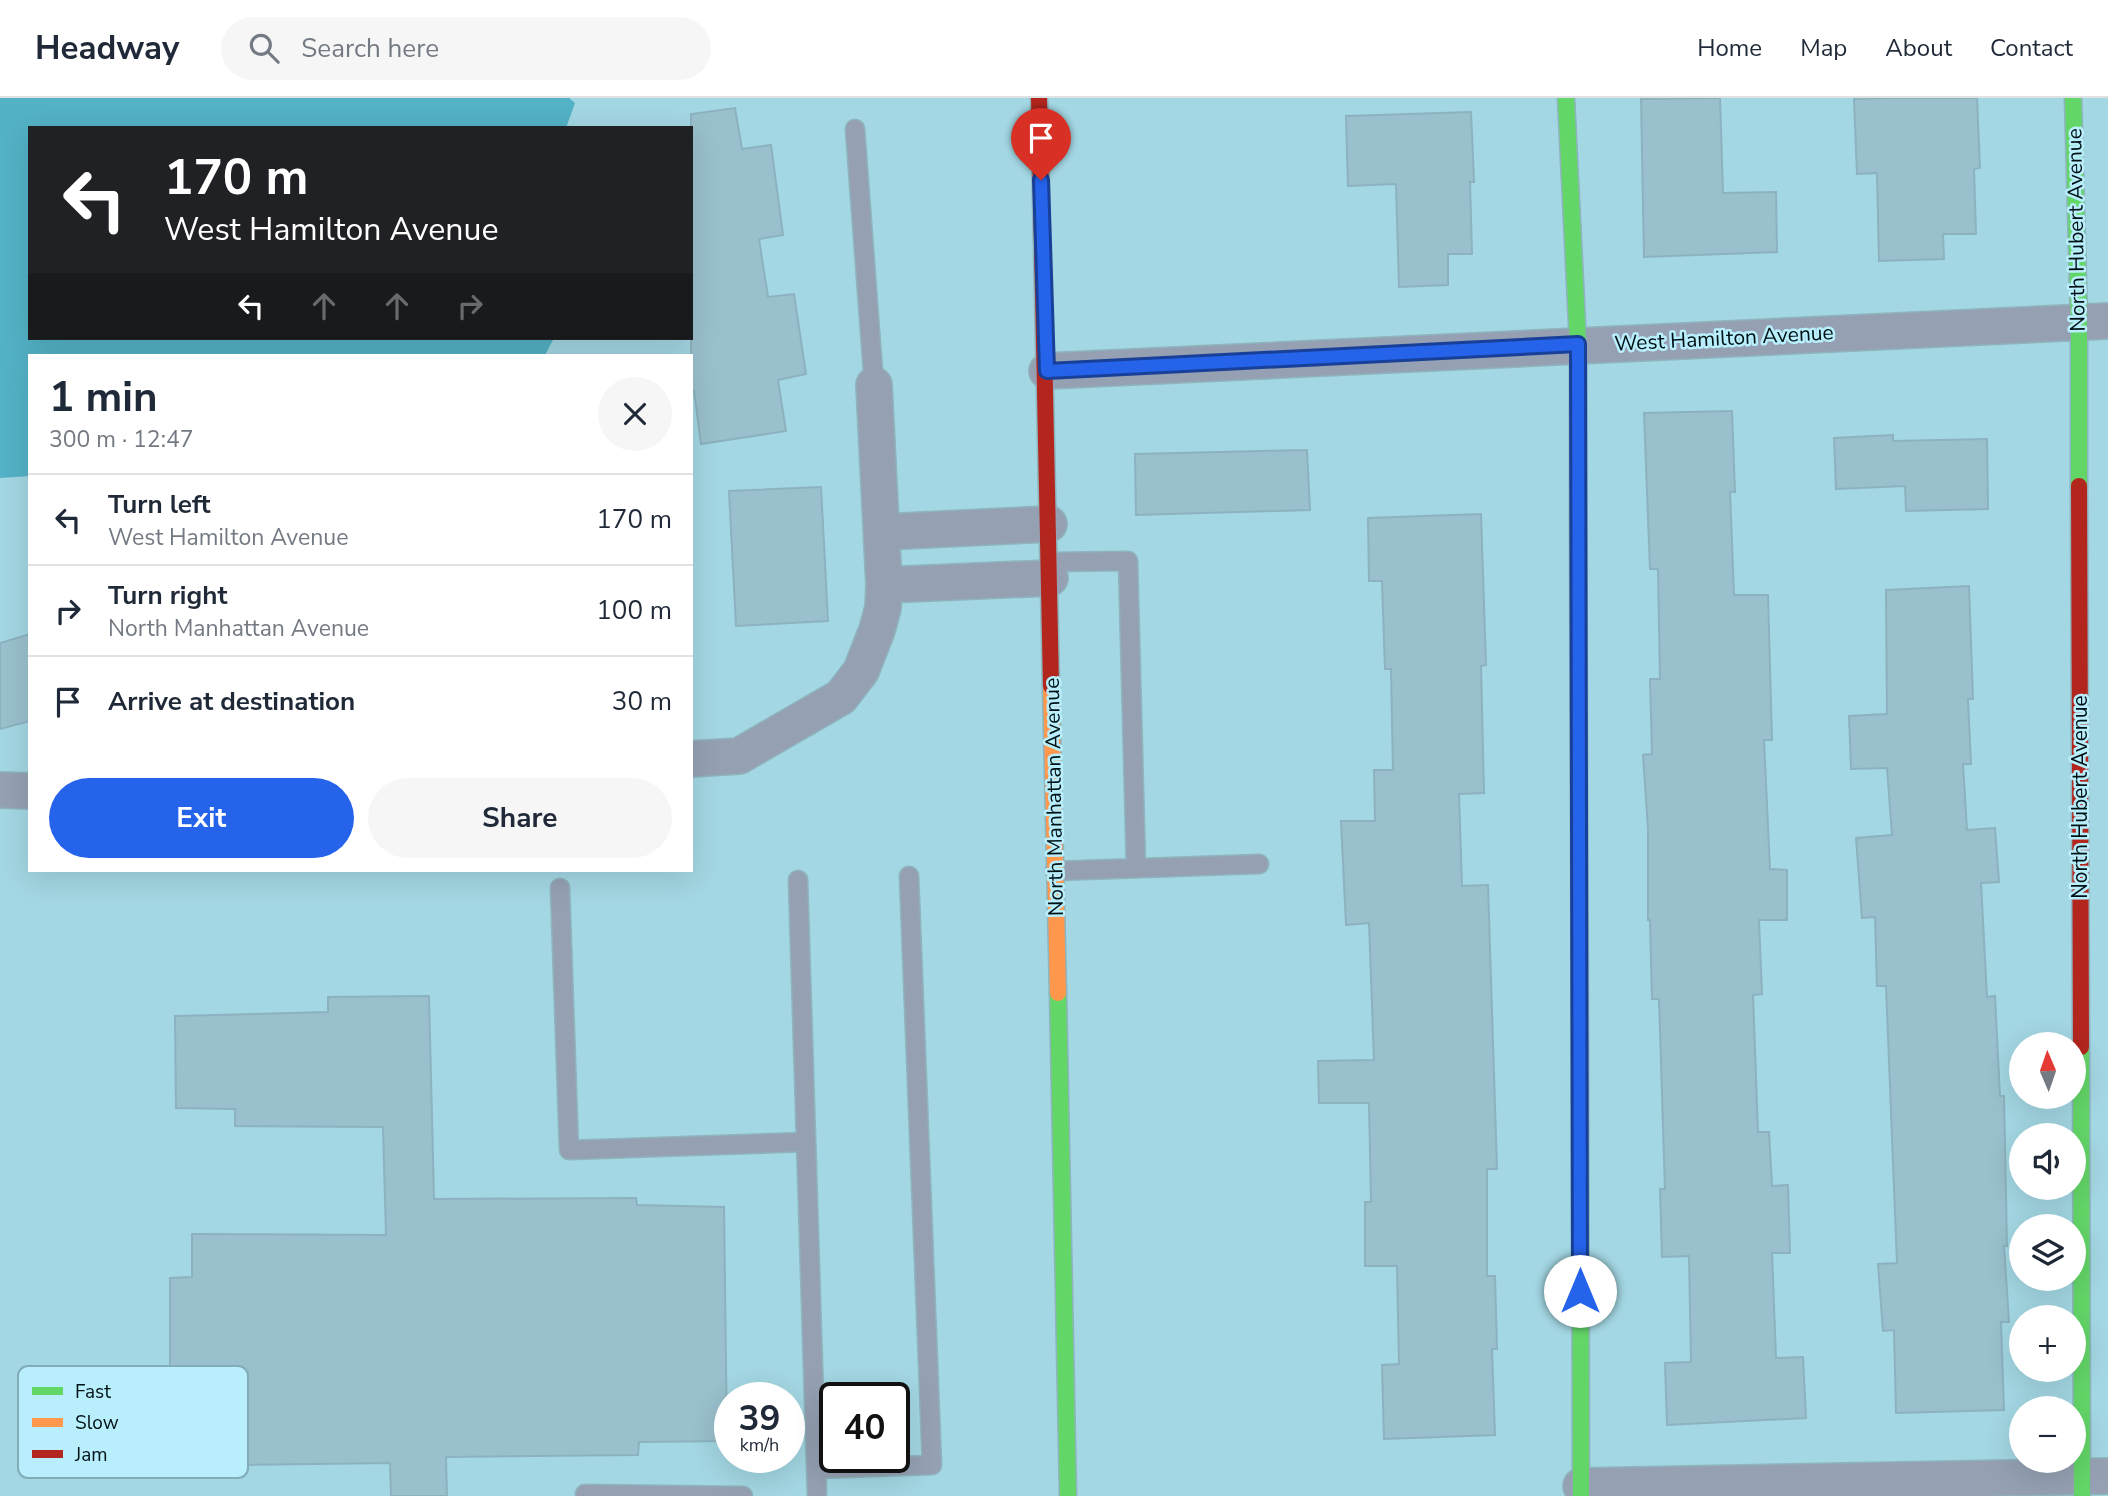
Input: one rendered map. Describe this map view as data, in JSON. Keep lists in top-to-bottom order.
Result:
{
  "streets": {
    "street": ["North Hubert Avenue", "West Hamilton Avenue", "North Manhattan Avenue"]
  },
  "crossings": [
    ["North Hubert Avenue", "West Hamilton Avenue"],
    ["West Hamilton Avenue", "North Manhattan Avenue"]
  ],
  "legend": ["Fast", "Slow", "Jam"],
  "north": "top",
  "page": {
    "header": "Headway",
    "search": "Search here",
    "nav": [
      "Home",
      "Map",
      "About",
      "Contact"
    ],
    "turn": ["170 m", "West Hamilton Avenue"],
    "heading": ["1 min", "300 m · 12:47"],
    "list": [
      {
        "name": "Turn left",
        "note": "West Hamilton Avenue",
        "value": "170 m"
      },
      {
        "name": "Turn right",
        "note": "North Manhattan Avenue",
        "value": "100 m"
      },
      {
        "name": "Arrive at destination",
        "value": "30 m"
      }
    ],
    "buttons": ["Exit", "Share"],
    "map_buttons": ["+", "−"],
    "speed": "39 km/h",
    "limit": "40"
  }
}
